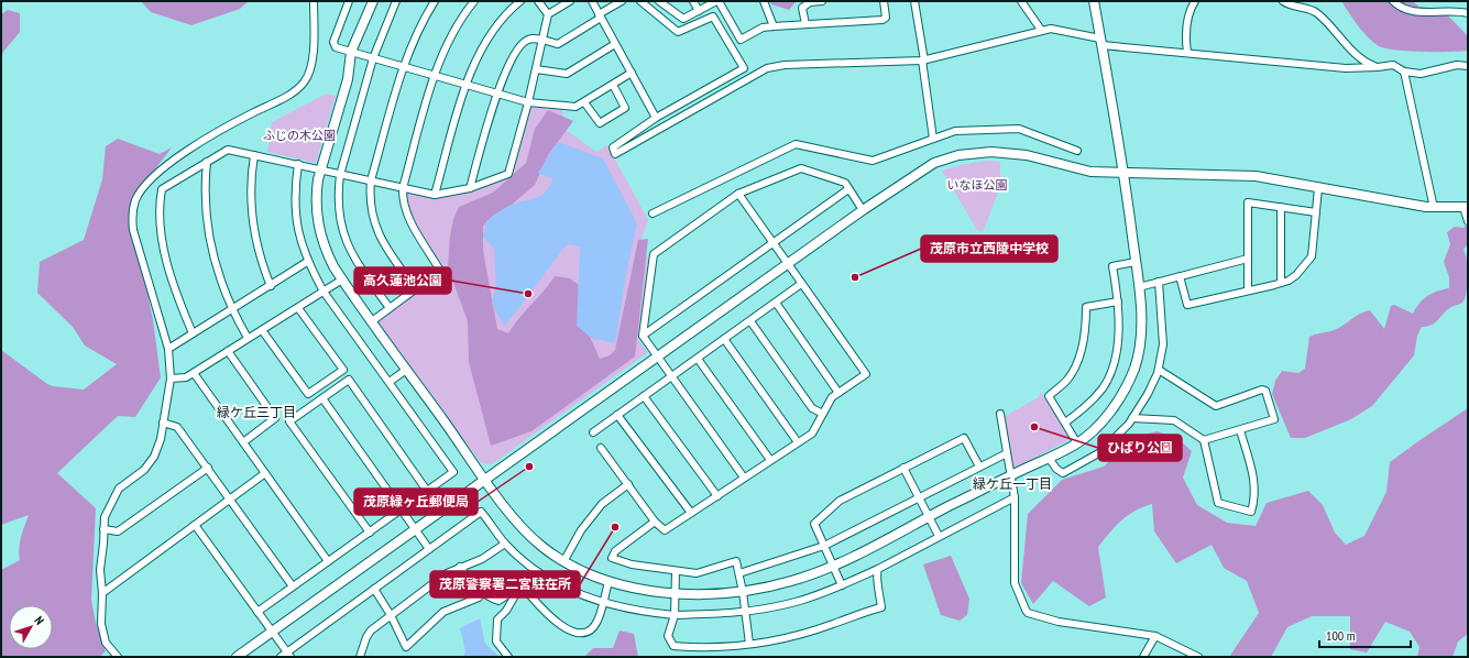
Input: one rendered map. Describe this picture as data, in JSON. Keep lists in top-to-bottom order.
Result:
{
  "districts": ["緑ケ丘三丁目", "緑ケ丘一丁目"],
  "parks": ["ふじの木公園", "いなほ公園"],
  "places": [
    "茂原市立西陵中学校",
    "高久蓮池公園",
    "ひばり公園",
    "茂原緑ヶ丘郵便局",
    "茂原警察署二宮駐在所"
  ],
  "scale_bar": "100 m",
  "north": "top right"
}
